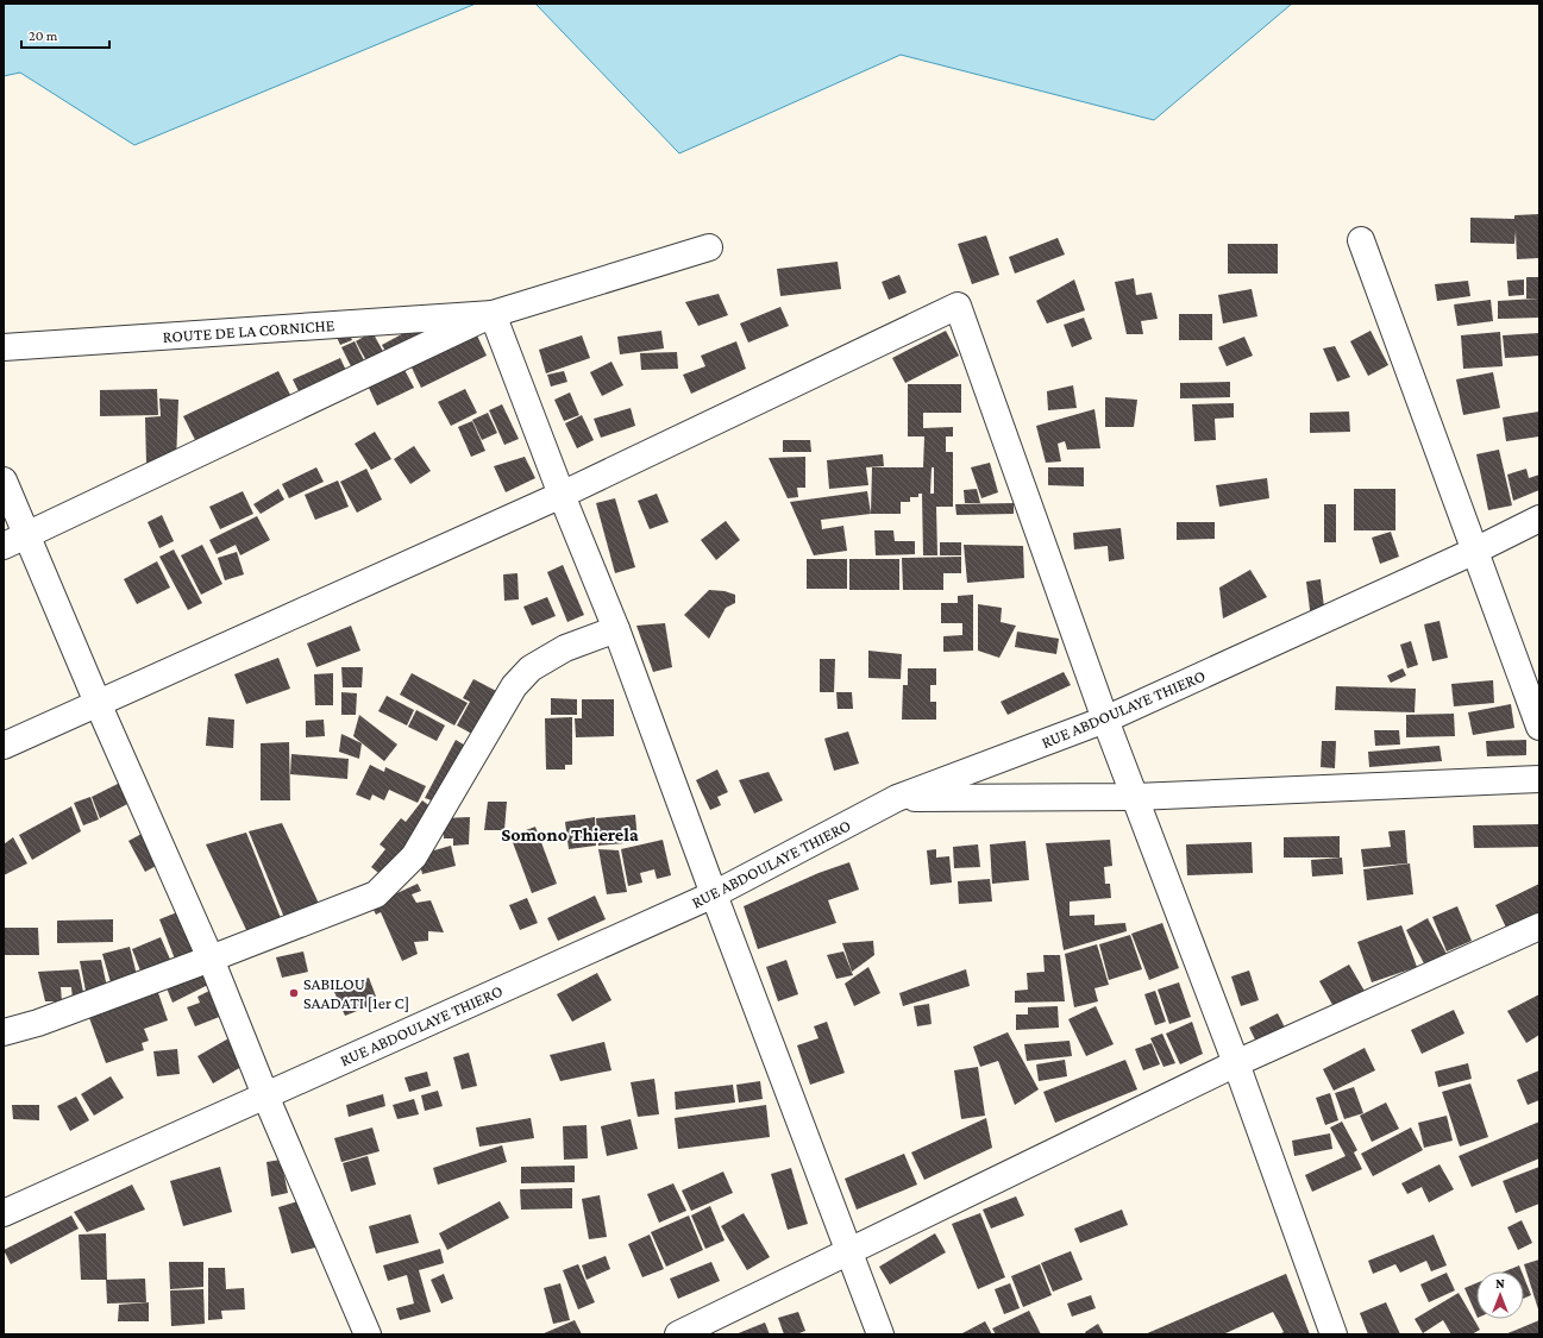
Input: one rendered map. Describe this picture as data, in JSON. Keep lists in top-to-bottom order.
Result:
{
  "streets": {
    "street": ["ROUTE DE LA CORNICHE", "RUE ABDOULAYE THIERO"]
  },
  "districts": ["Somono Thierela"],
  "places": ["SABILOU SAADATI [1er C]"],
  "scale_bar": "20 m",
  "north": "top"
}
